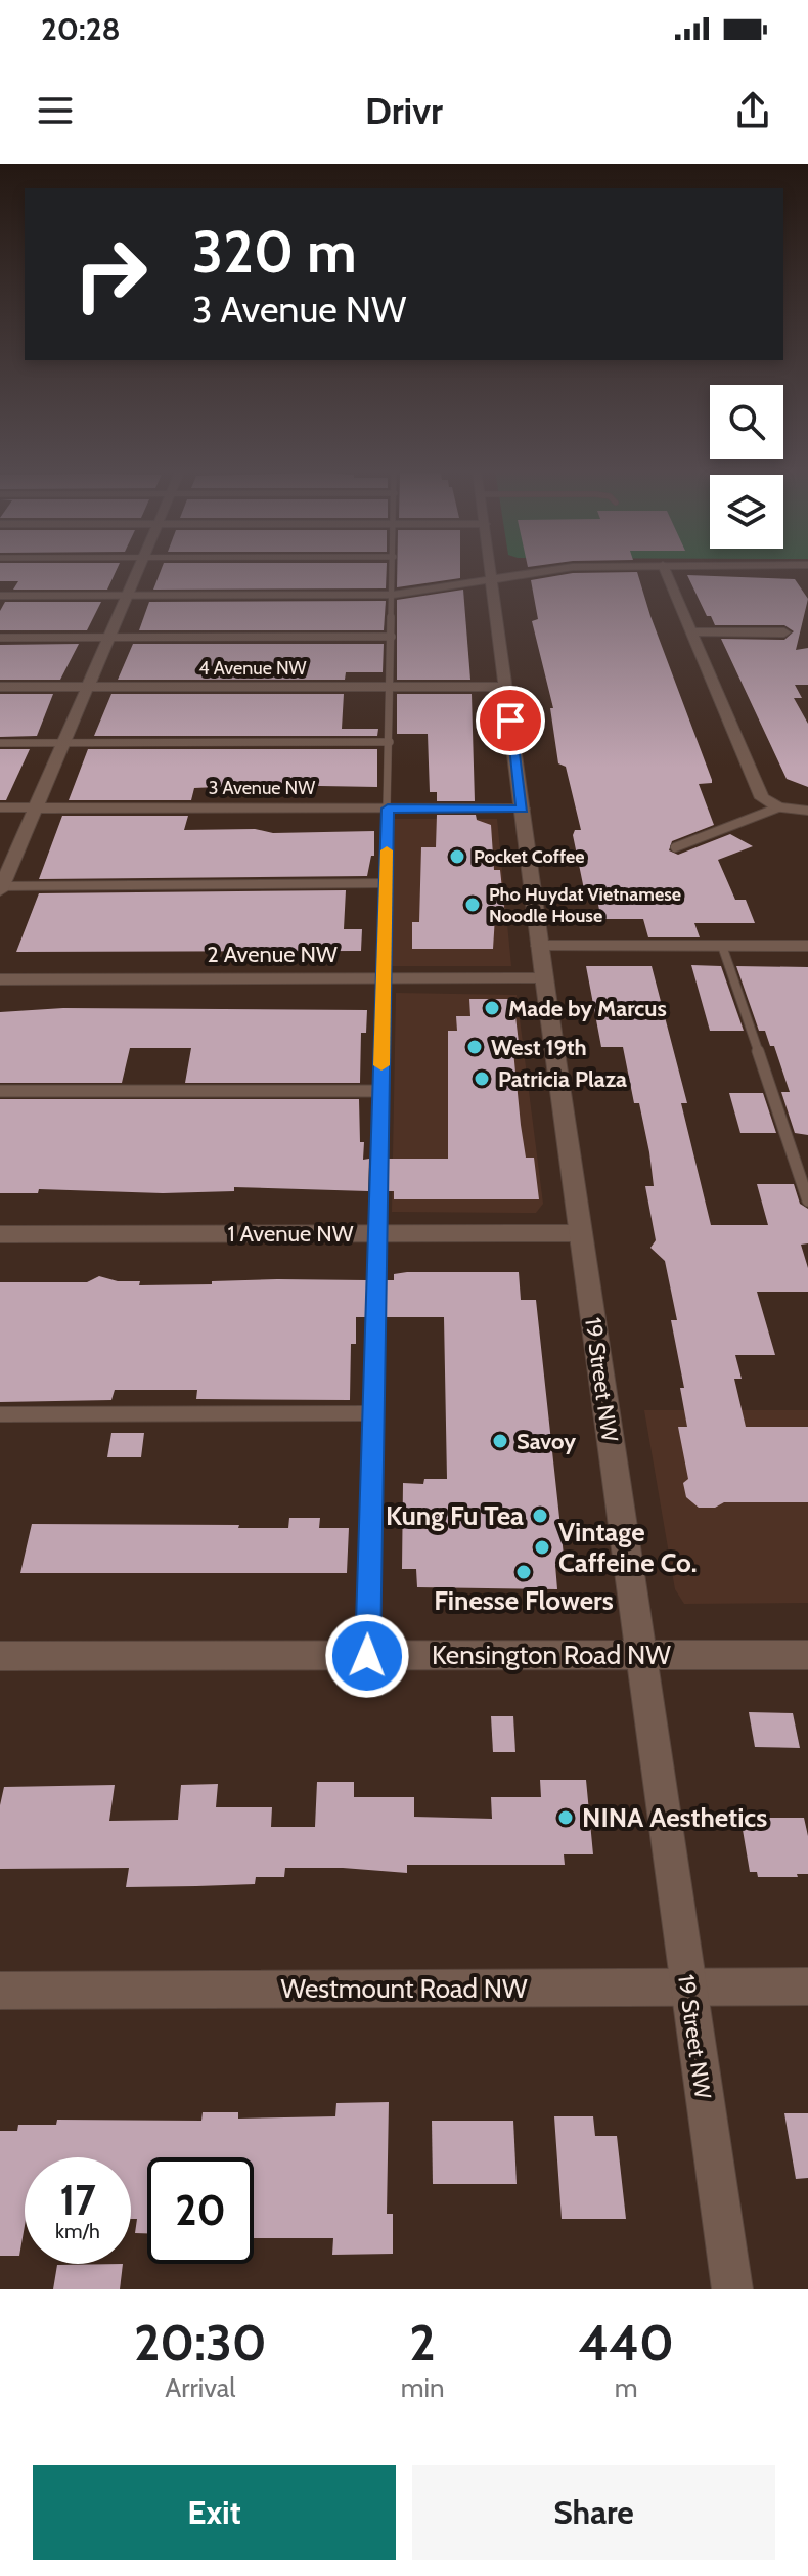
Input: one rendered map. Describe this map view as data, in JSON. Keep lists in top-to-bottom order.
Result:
{
  "streets": {
    "street": [
      "4 Avenue NW",
      "3 Avenue NW",
      "2 Avenue NW",
      "1 Avenue NW",
      "19 Street NW",
      "Kensington Road NW",
      "Westmount Road NW"
    ]
  },
  "crossings": [
    ["4 Avenue NW", "19 Street NW"],
    ["3 Avenue NW", "19 Street NW"],
    ["2 Avenue NW", "19 Street NW"],
    ["1 Avenue NW", "19 Street NW"],
    ["19 Street NW", "Kensington Road NW"],
    ["19 Street NW", "Westmount Road NW"]
  ],
  "places": [
    "Pocket Coffee",
    "Pho Huydat Vietnamese Noodle House",
    "Made by Marcus",
    "West 19th",
    "Patricia Plaza",
    "Savoy",
    "Kung Fu Tea",
    "Vintage Caffeine Co.",
    "Finesse Flowers",
    "NINA Aesthetics"
  ],
  "page": {
    "status": "20:28",
    "header": "Drivr",
    "turn": ["320 m", "3 Avenue NW"],
    "speed": "17 km/h",
    "limit": "20",
    "eta": [
      "20:30",
      "Arrival",
      "2",
      "min",
      "440",
      "m"
    ],
    "buttons": ["Exit", "Share"]
  }
}
